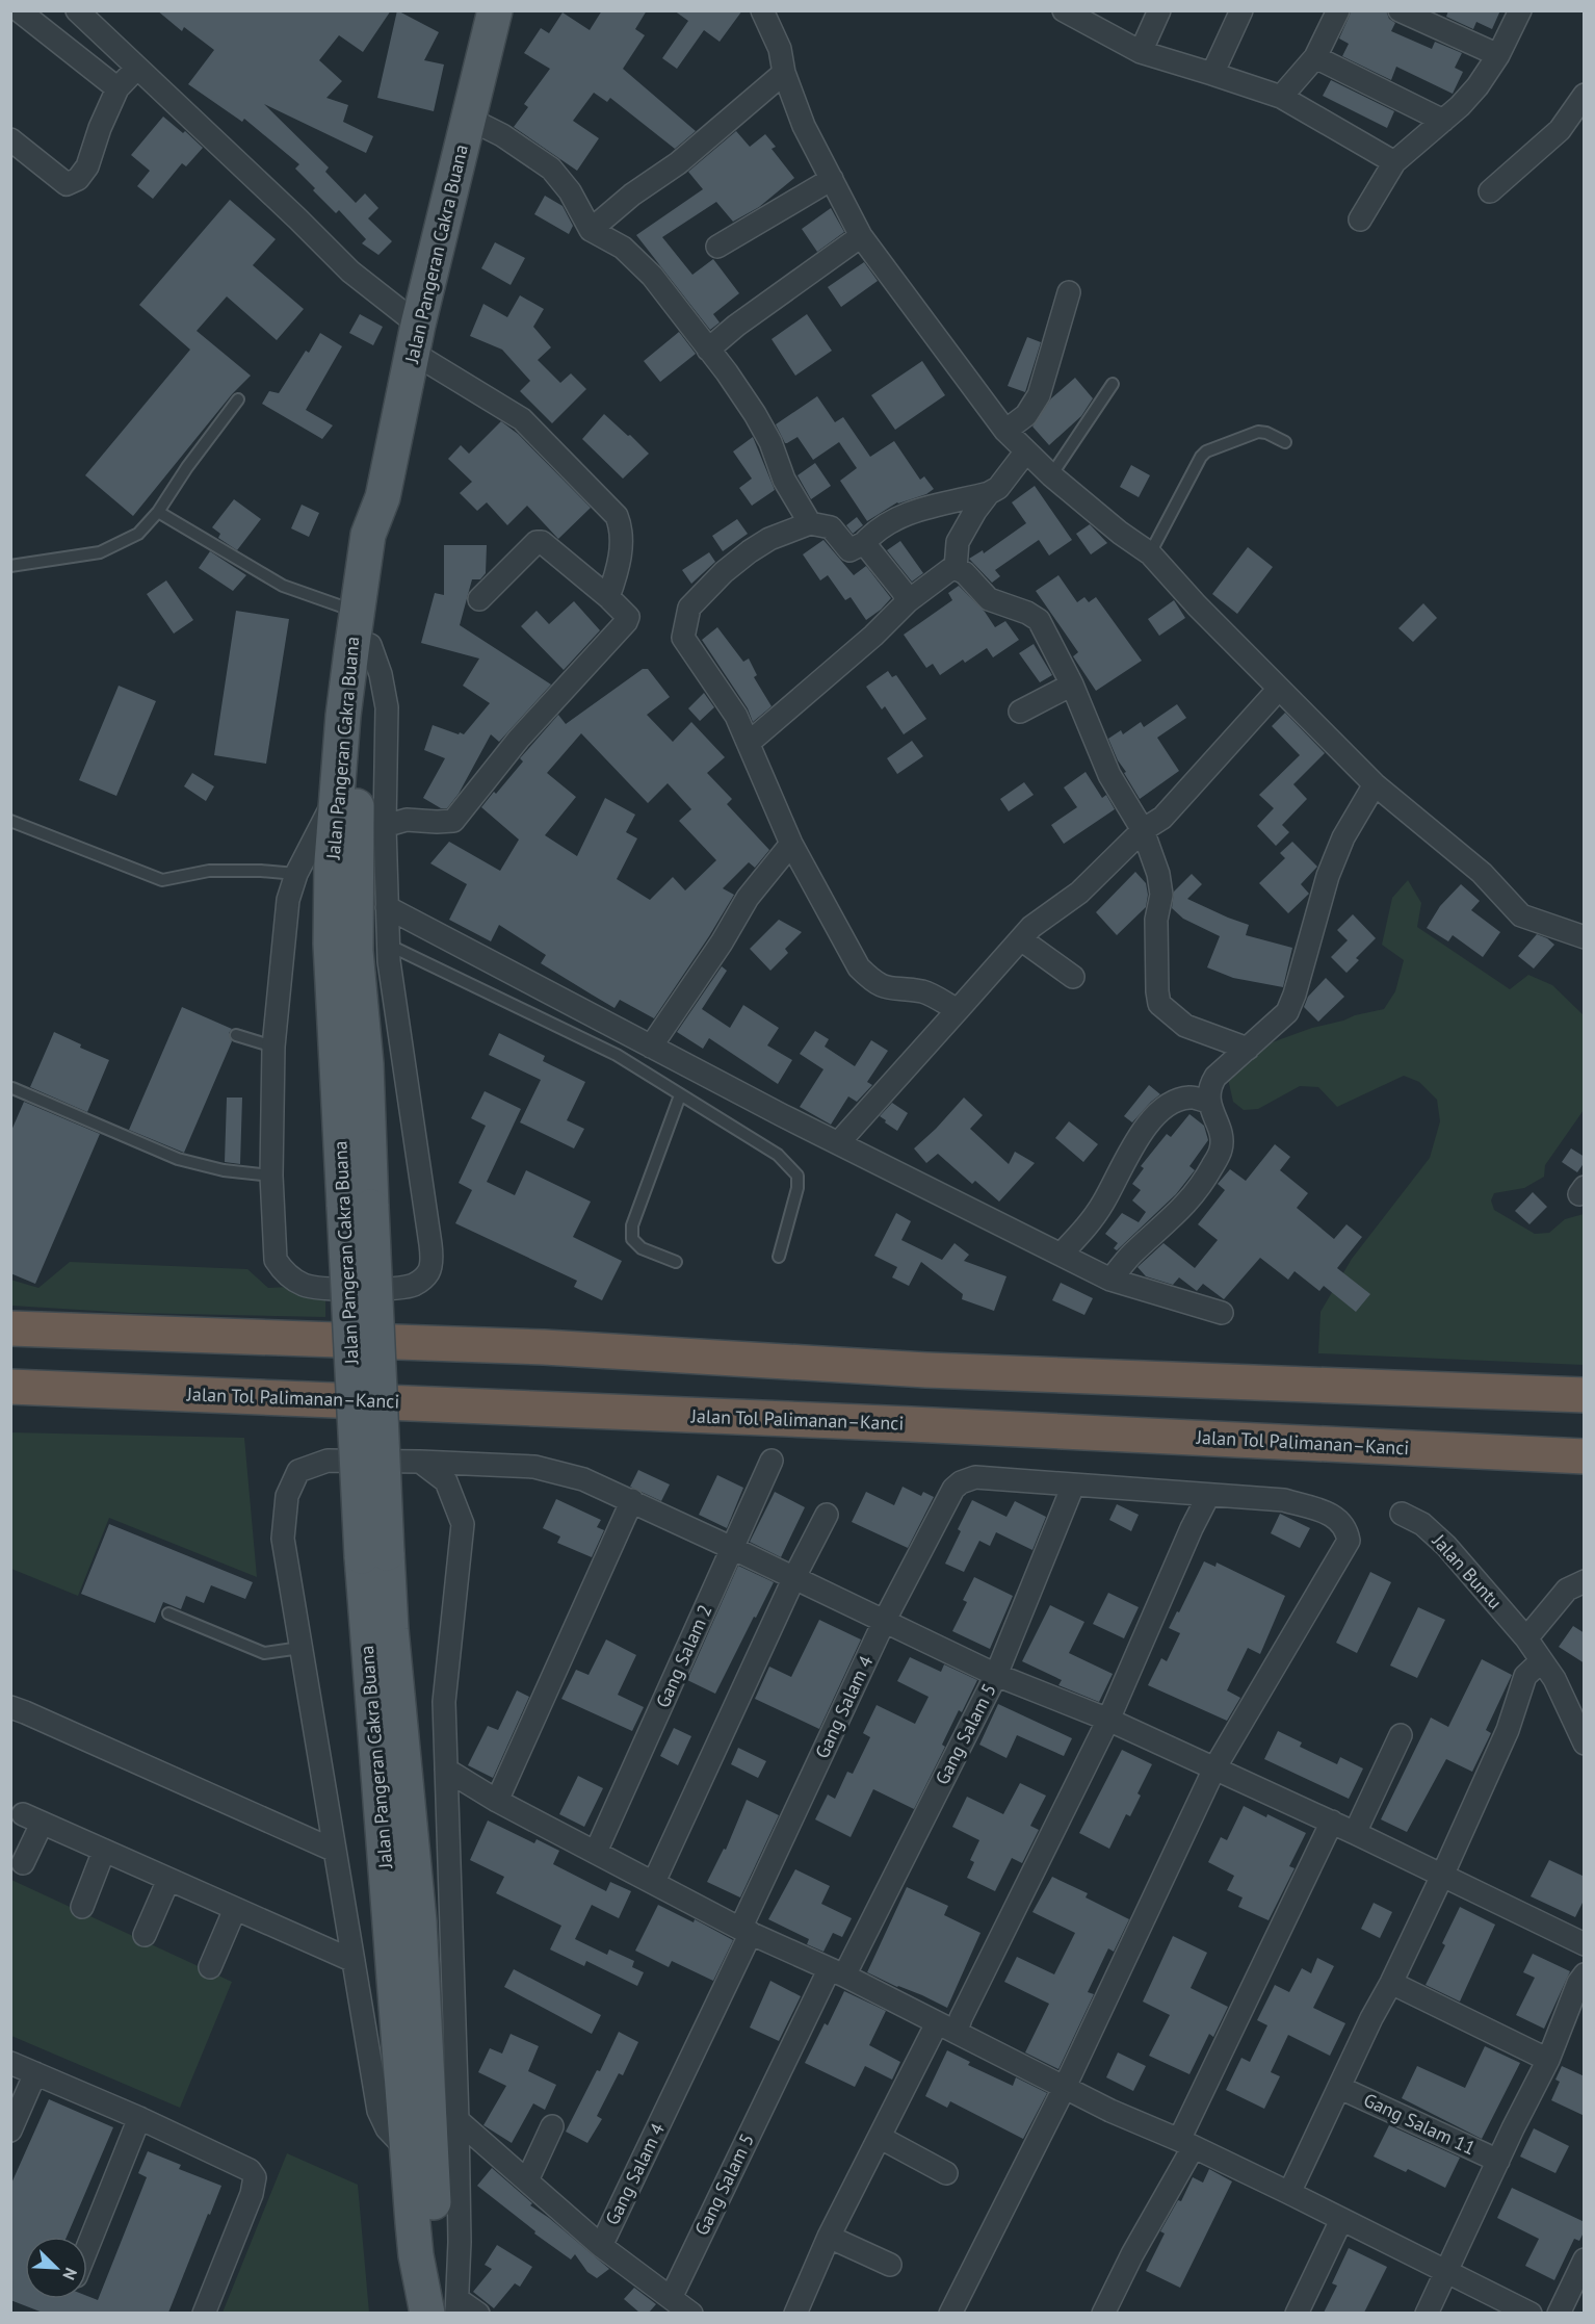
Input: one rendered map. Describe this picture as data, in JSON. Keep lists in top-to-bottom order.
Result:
{
  "streets": {
    "highway": ["Jalan Tol Palimanan–Kanci"],
    "main road": ["Jalan Pangeran Cakra Buana"],
    "street": [
      "Jalan Buntu",
      "Gang Salam 2",
      "Gang Salam 4",
      "Gang Salam 5",
      "Gang Salam 11"
    ]
  },
  "crossings": [
    ["Gang Salam 4", "Gang Salam 5"]
  ],
  "north": "bottom right"
}
